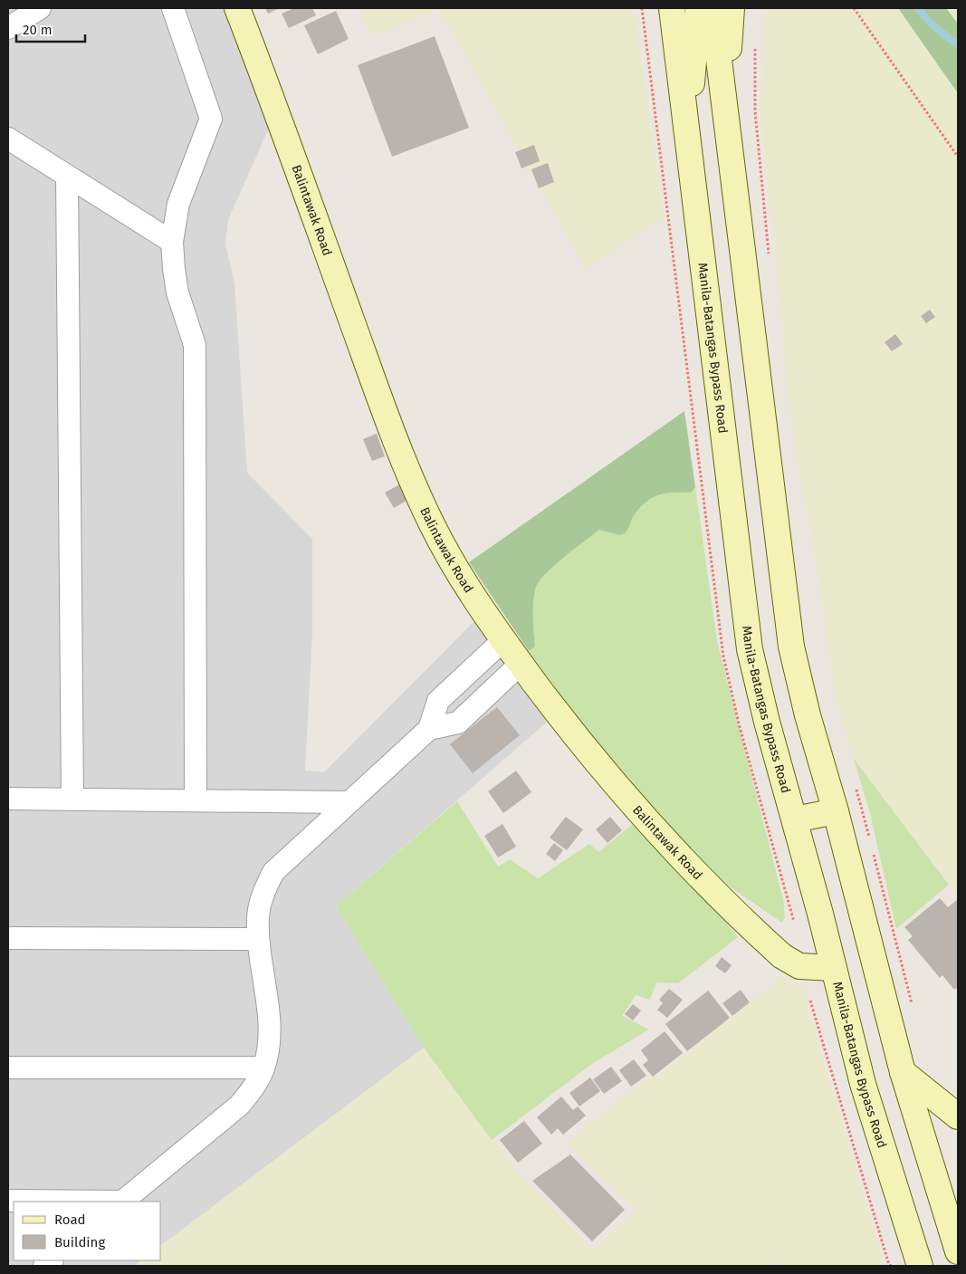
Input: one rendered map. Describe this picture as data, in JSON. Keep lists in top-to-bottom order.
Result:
{
  "streets": {
    "main road": ["Balintawak Road", "Manila-Batangas Bypass Road"]
  },
  "crossings": [
    ["Balintawak Road", "Manila-Batangas Bypass Road"]
  ],
  "legend": ["Road", "Building"],
  "scale_bar": "20 m"
}
